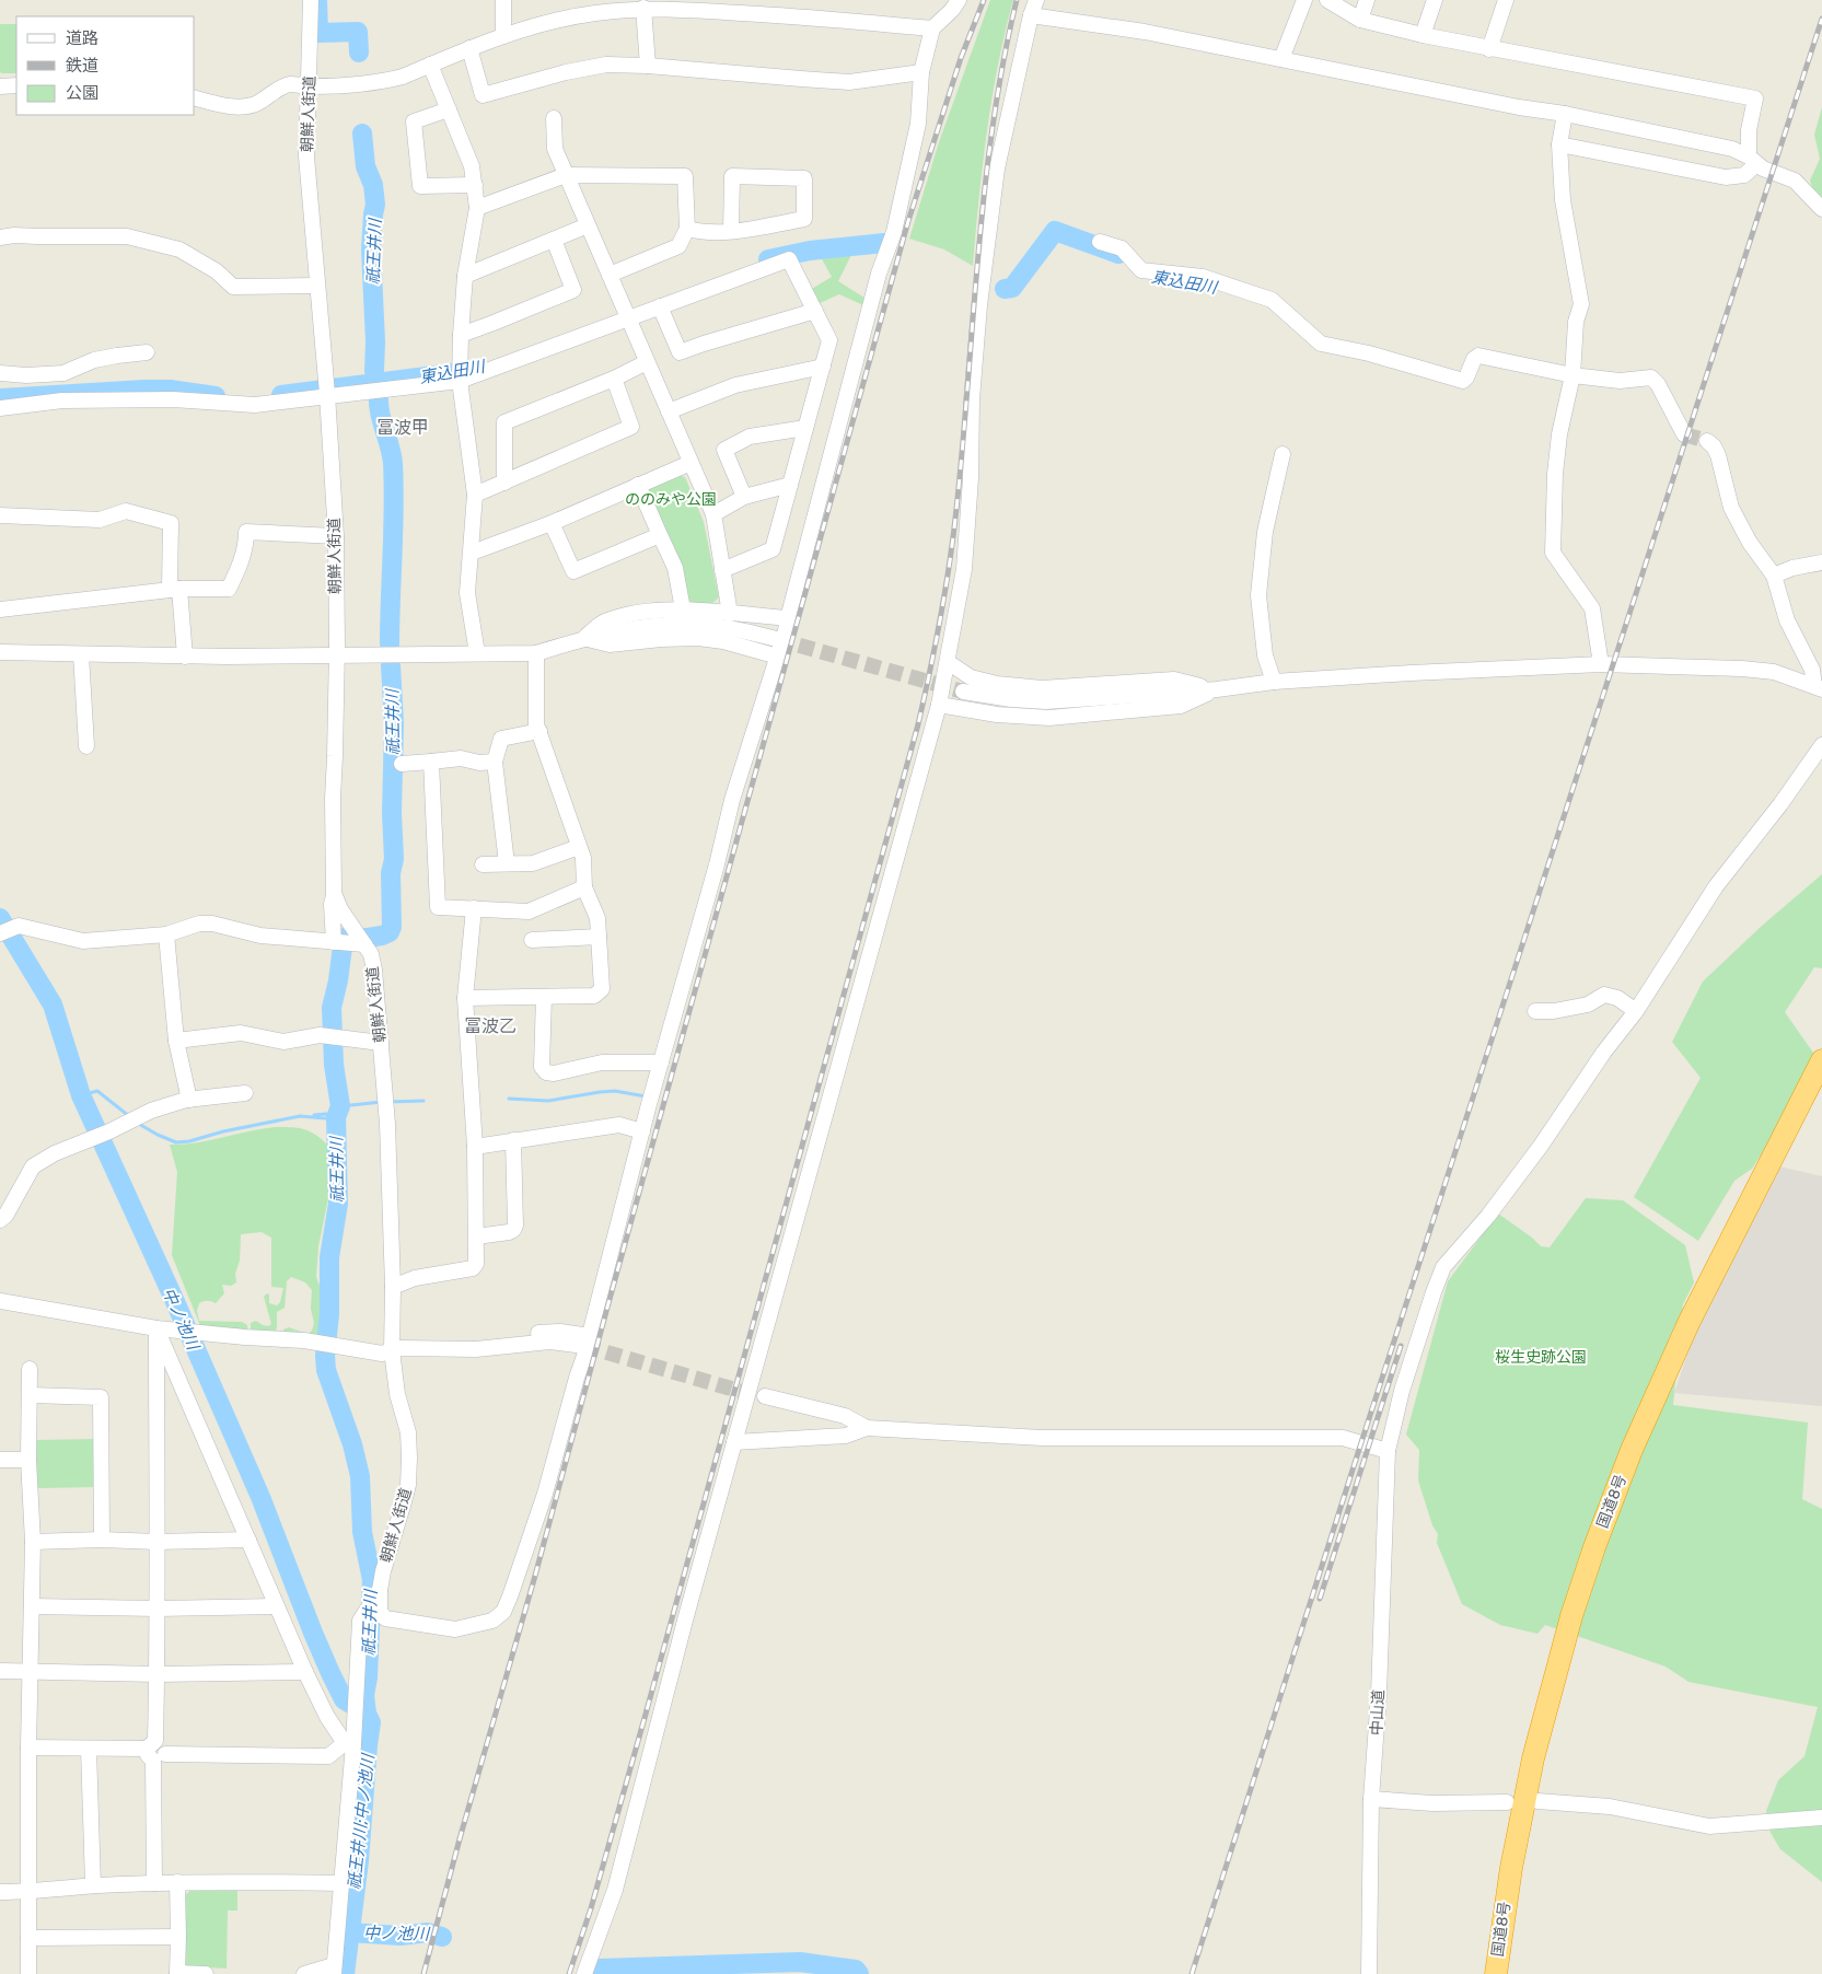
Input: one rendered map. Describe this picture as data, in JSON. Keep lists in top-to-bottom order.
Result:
{
  "streets": {
    "highway": ["国道8号"],
    "street": ["朝鮮人街道", "中山道"]
  },
  "districts": ["冨波甲", "冨波乙"],
  "water": [
    "祇王井川",
    "東込田川",
    "中ノ池川",
    "祇王井川;中ノ池川"
  ],
  "parks": ["ののみや公園", "桜生史跡公園"],
  "legend": ["道路", "鉄道", "公園"]
}
